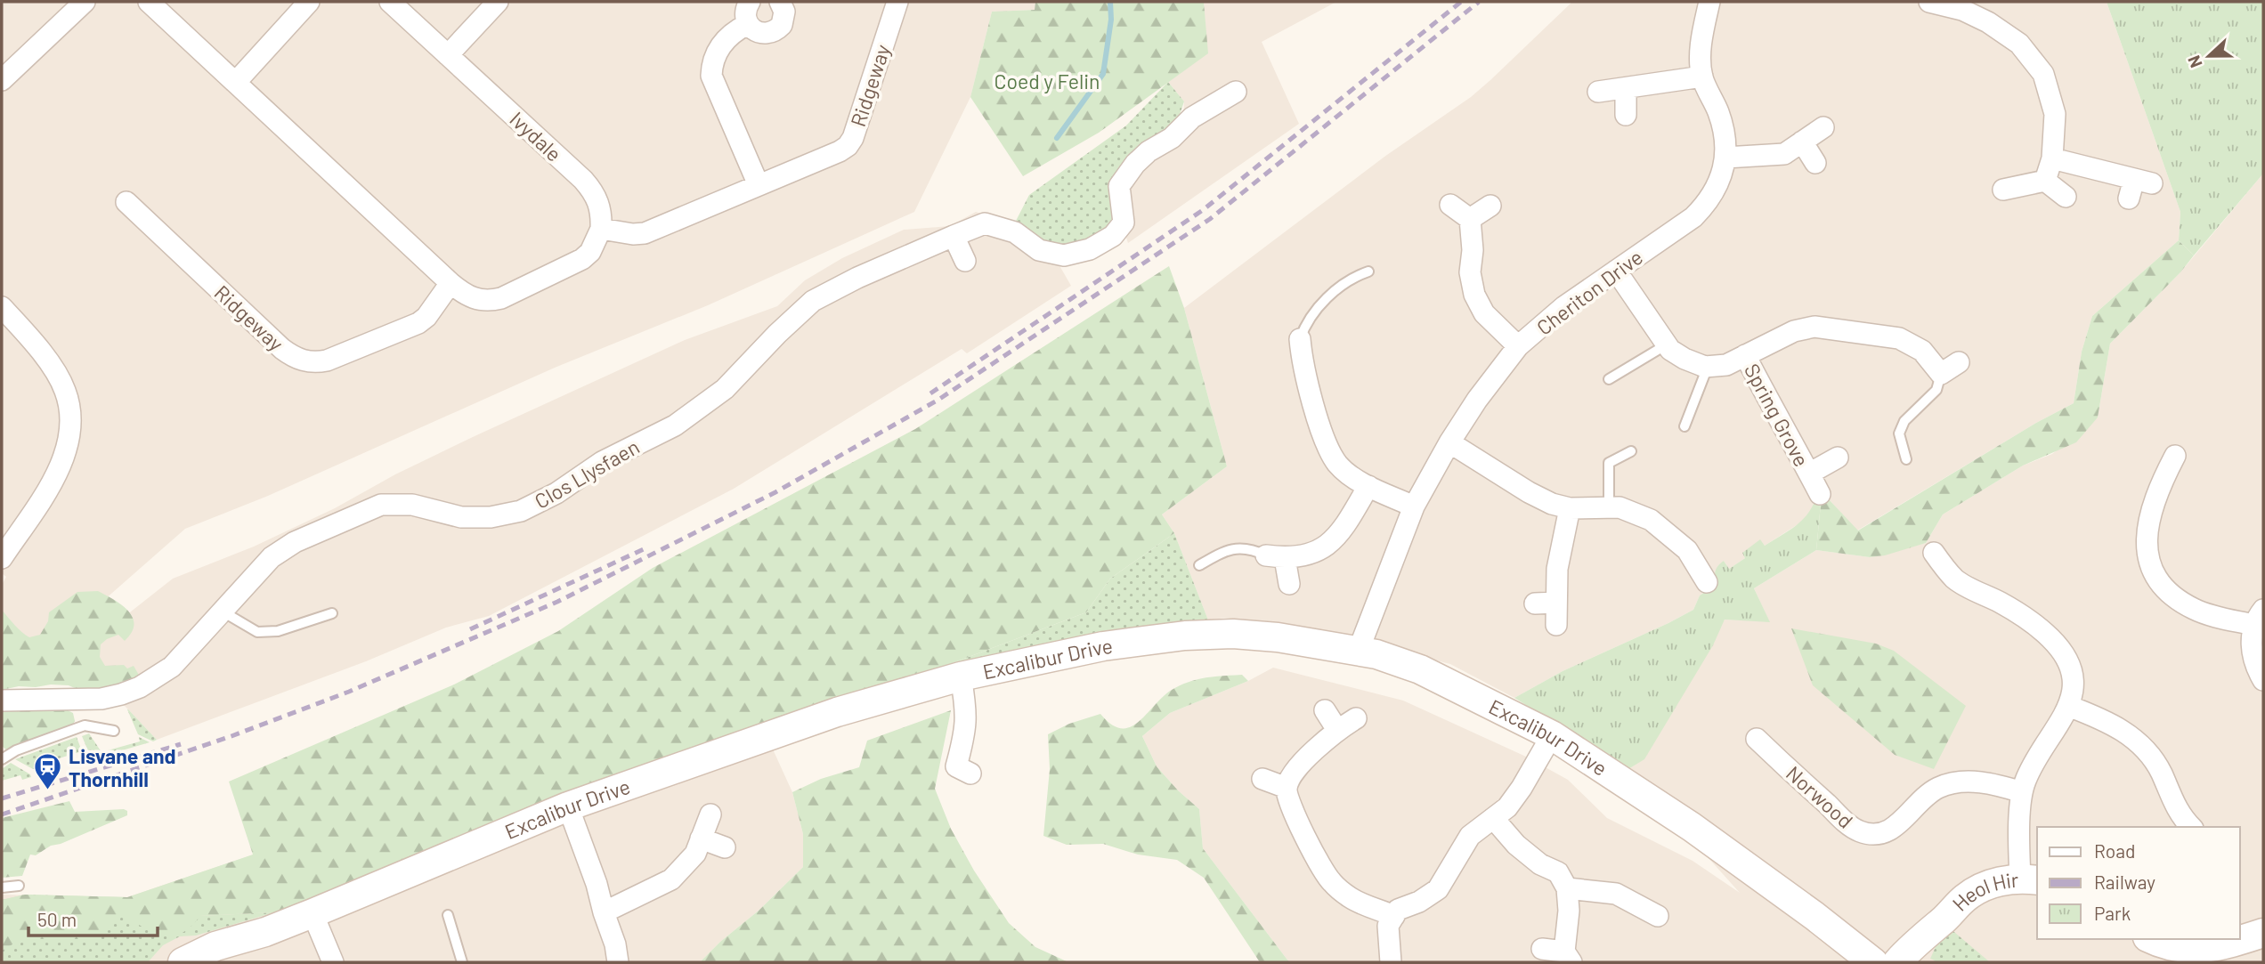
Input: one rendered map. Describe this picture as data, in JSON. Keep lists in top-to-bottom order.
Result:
{
  "streets": {
    "street": [
      "Ridgeway",
      "Ivydale",
      "Cheriton Drive",
      "Spring Grove",
      "Clos Llysfaen",
      "Excalibur Drive",
      "Norwood",
      "Heol Hir"
    ]
  },
  "crossings": [
    ["Ridgeway", "Ivydale"],
    ["Cheriton Drive", "Excalibur Drive"]
  ],
  "parks": ["Coed y Felin"],
  "places": {
    "station": ["Lisvane and Thornhill"]
  },
  "legend": ["Road", "Railway", "Park"],
  "scale_bar": "50 m",
  "north": "left"
}
